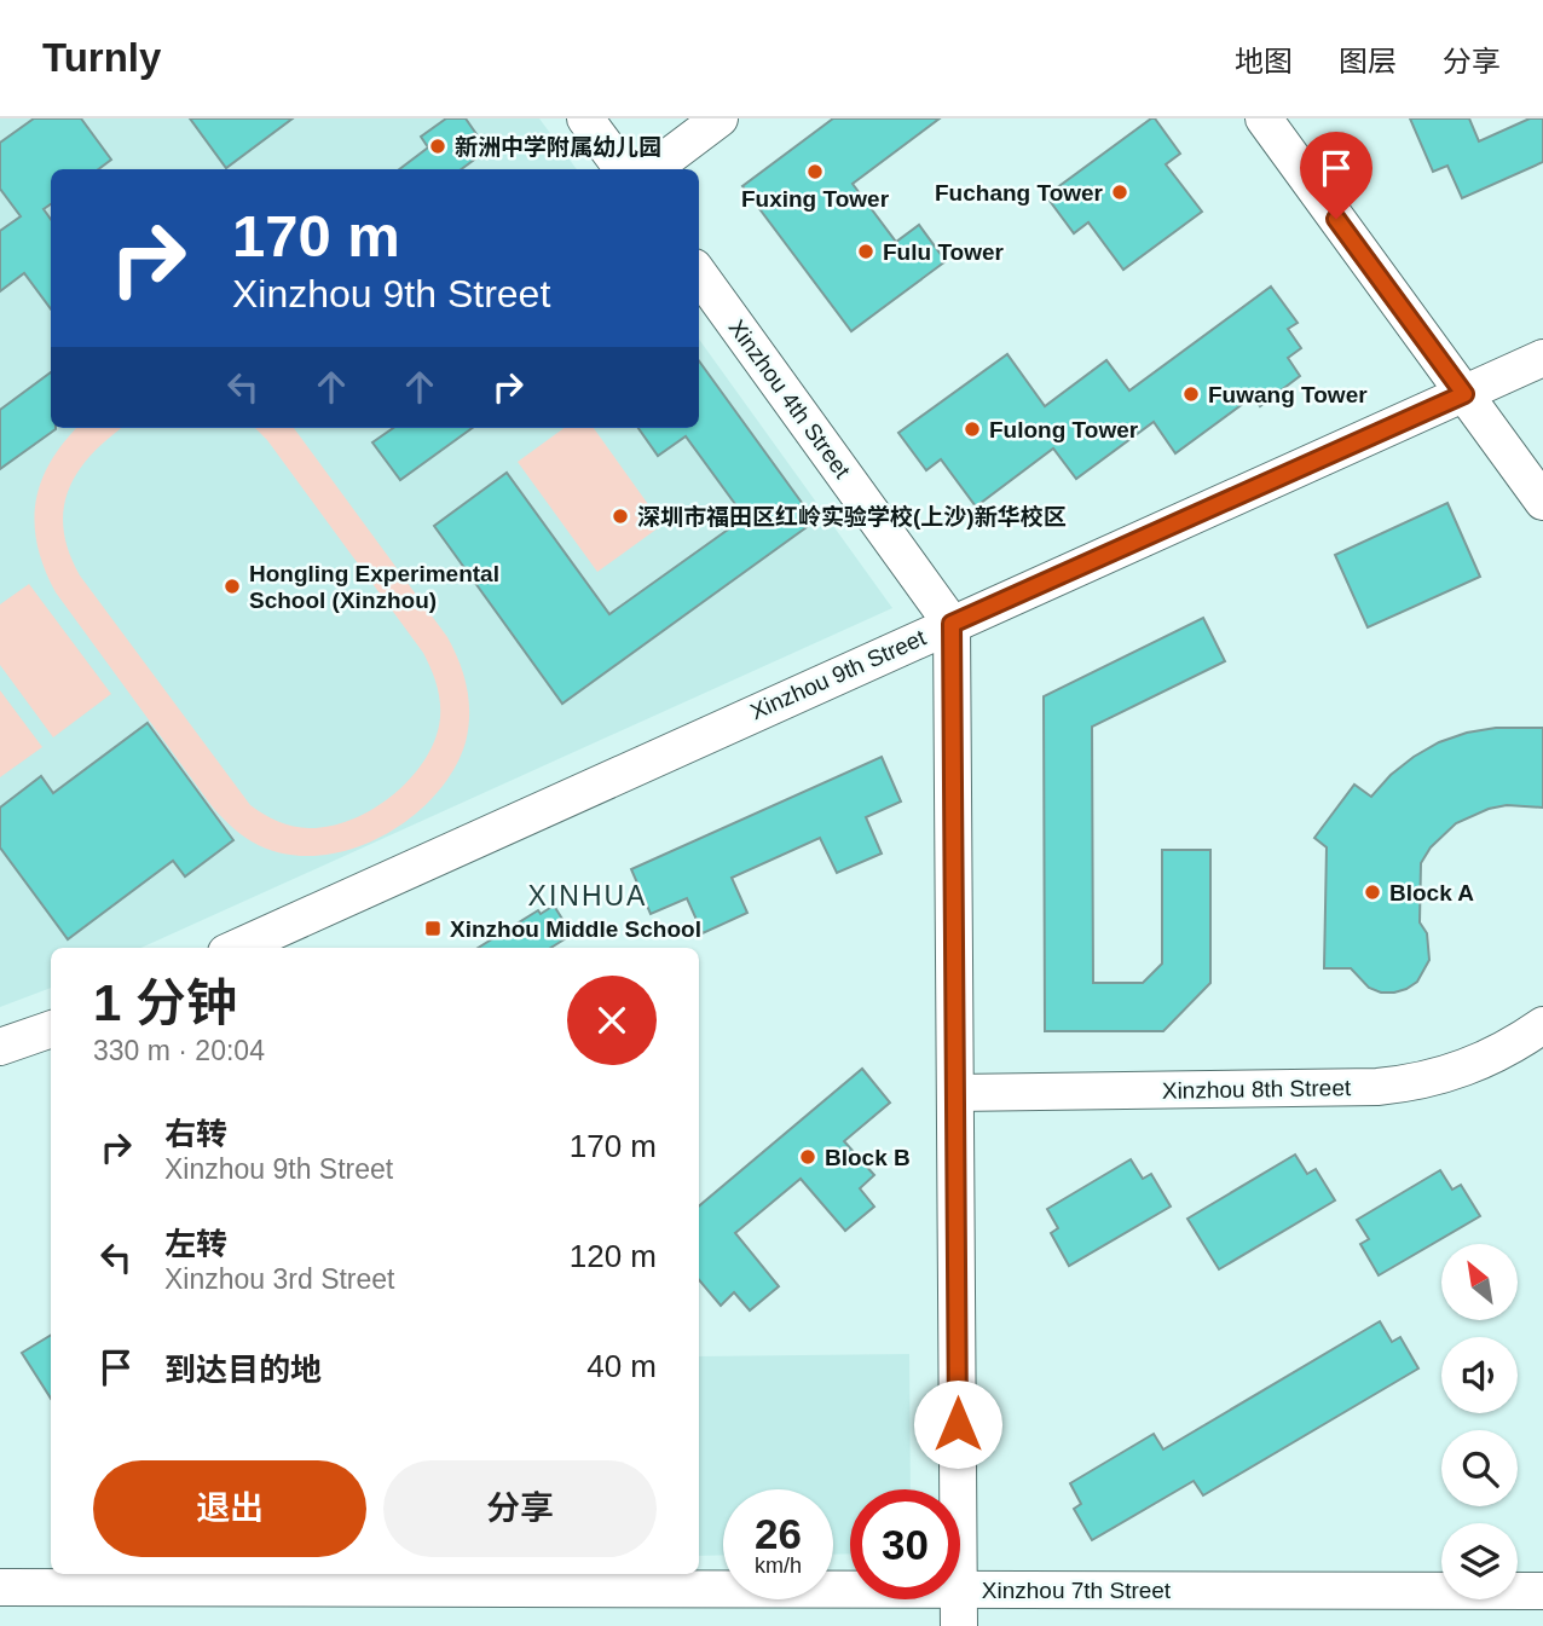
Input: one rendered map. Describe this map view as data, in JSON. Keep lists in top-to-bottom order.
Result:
{
  "streets": {
    "street": [
      "Xinzhou 4th Street",
      "Xinzhou 9th Street",
      "Xinzhou 8th Street",
      "Xinzhou 7th Street"
    ]
  },
  "crossings": [
    ["Xinzhou 4th Street", "Xinzhou 9th Street"]
  ],
  "districts": ["XINHUA"],
  "places": {
    "other": [
      "新洲中学附属幼儿园",
      "Fuxing Tower",
      "Fuchang Tower",
      "Fulu Tower",
      "Fuwang Tower",
      "Fulong Tower",
      "深圳市福田区红岭实验学校(上沙)新华校区",
      "Hongling Experimental School (Xinzhou)",
      "Block A",
      "Block B"
    ],
    "transit": ["Xinzhou Middle School"]
  },
  "north": "top left",
  "page": {
    "header": "Turnly",
    "nav": ["地图", "图层", "分享"],
    "turn": ["170 m", "Xinzhou 9th Street"],
    "heading": ["1 分钟", "330 m · 20:04"],
    "list": [
      {
        "name": "右转",
        "note": "Xinzhou 9th Street",
        "value": "170 m"
      },
      {
        "name": "左转",
        "note": "Xinzhou 3rd Street",
        "value": "120 m"
      },
      {
        "name": "到达目的地",
        "value": "40 m"
      }
    ],
    "buttons": ["退出", "分享"],
    "speed": "26 km/h",
    "limit": "30"
  }
}
